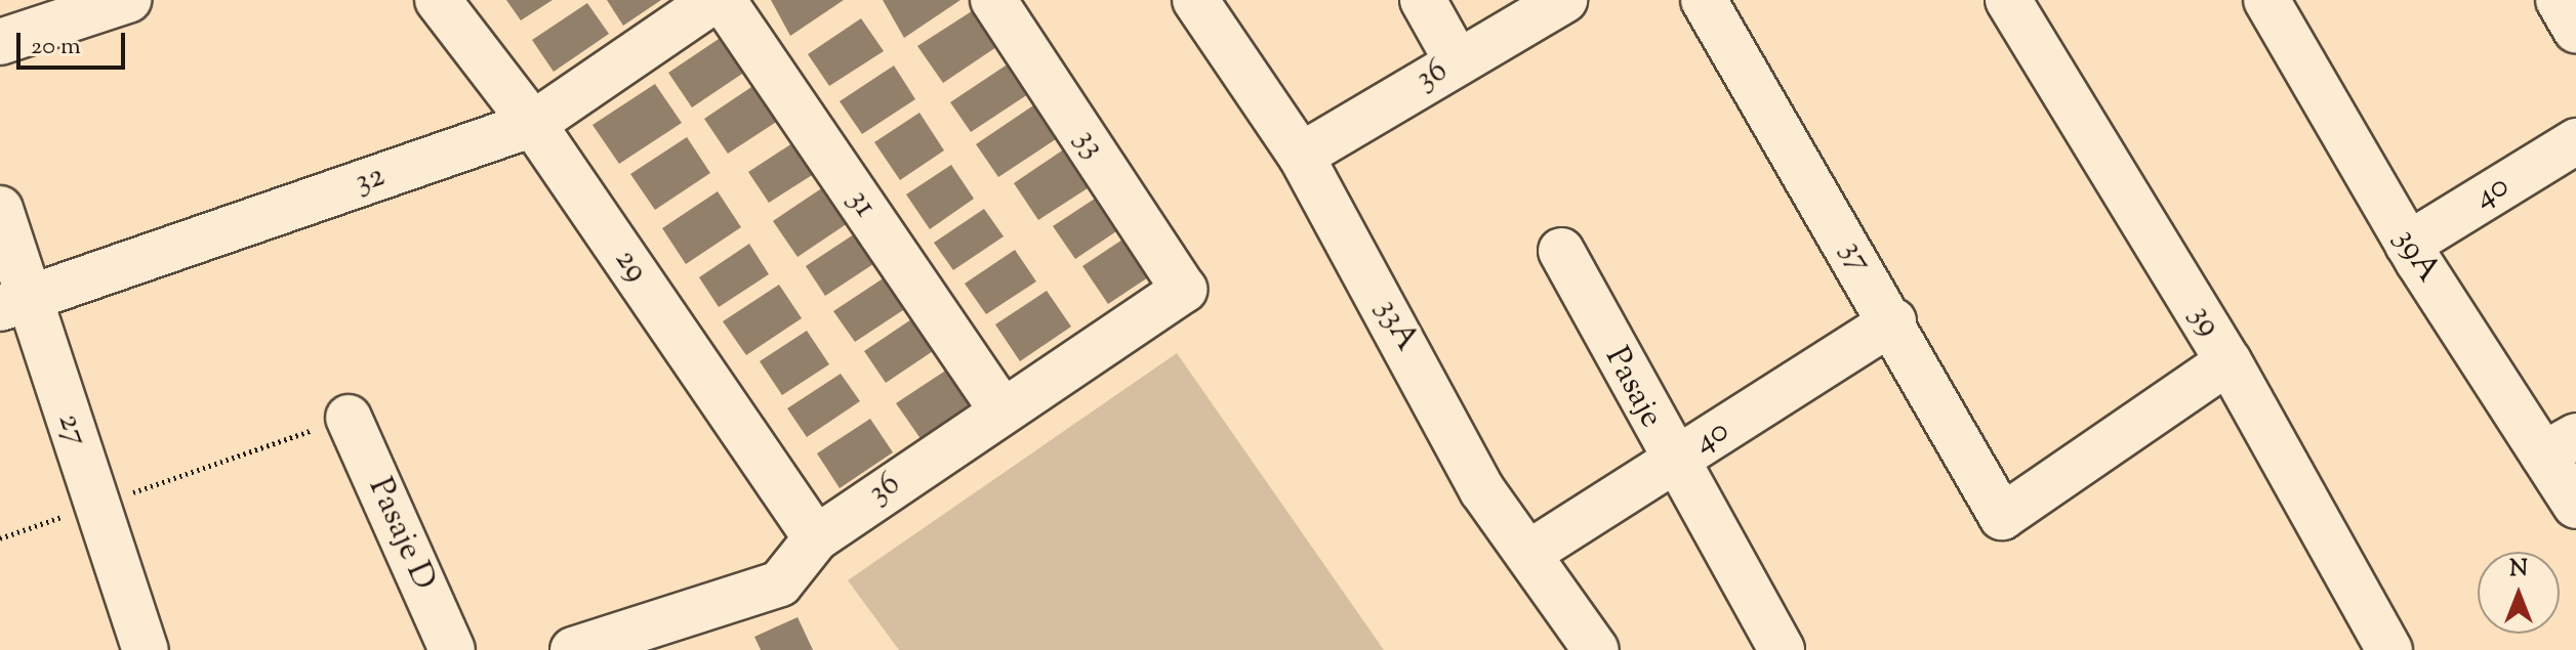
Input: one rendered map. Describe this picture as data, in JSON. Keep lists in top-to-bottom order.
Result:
{
  "streets": {
    "street": [
      "36",
      "33",
      "32",
      "40",
      "31",
      "39A",
      "37",
      "29",
      "39",
      "33A",
      "Pasaje",
      "27",
      "Pasaje D"
    ]
  },
  "crossings": [
    ["36", "33"],
    ["36", "31"],
    ["36", "29"],
    ["36", "33A"],
    ["32", "29"],
    ["32", "27"],
    ["40", "39A"],
    ["40", "37"],
    ["40", "33A"],
    ["40", "Pasaje"],
    ["37", "39"]
  ],
  "scale_bar": "20 m",
  "north": "top"
}
